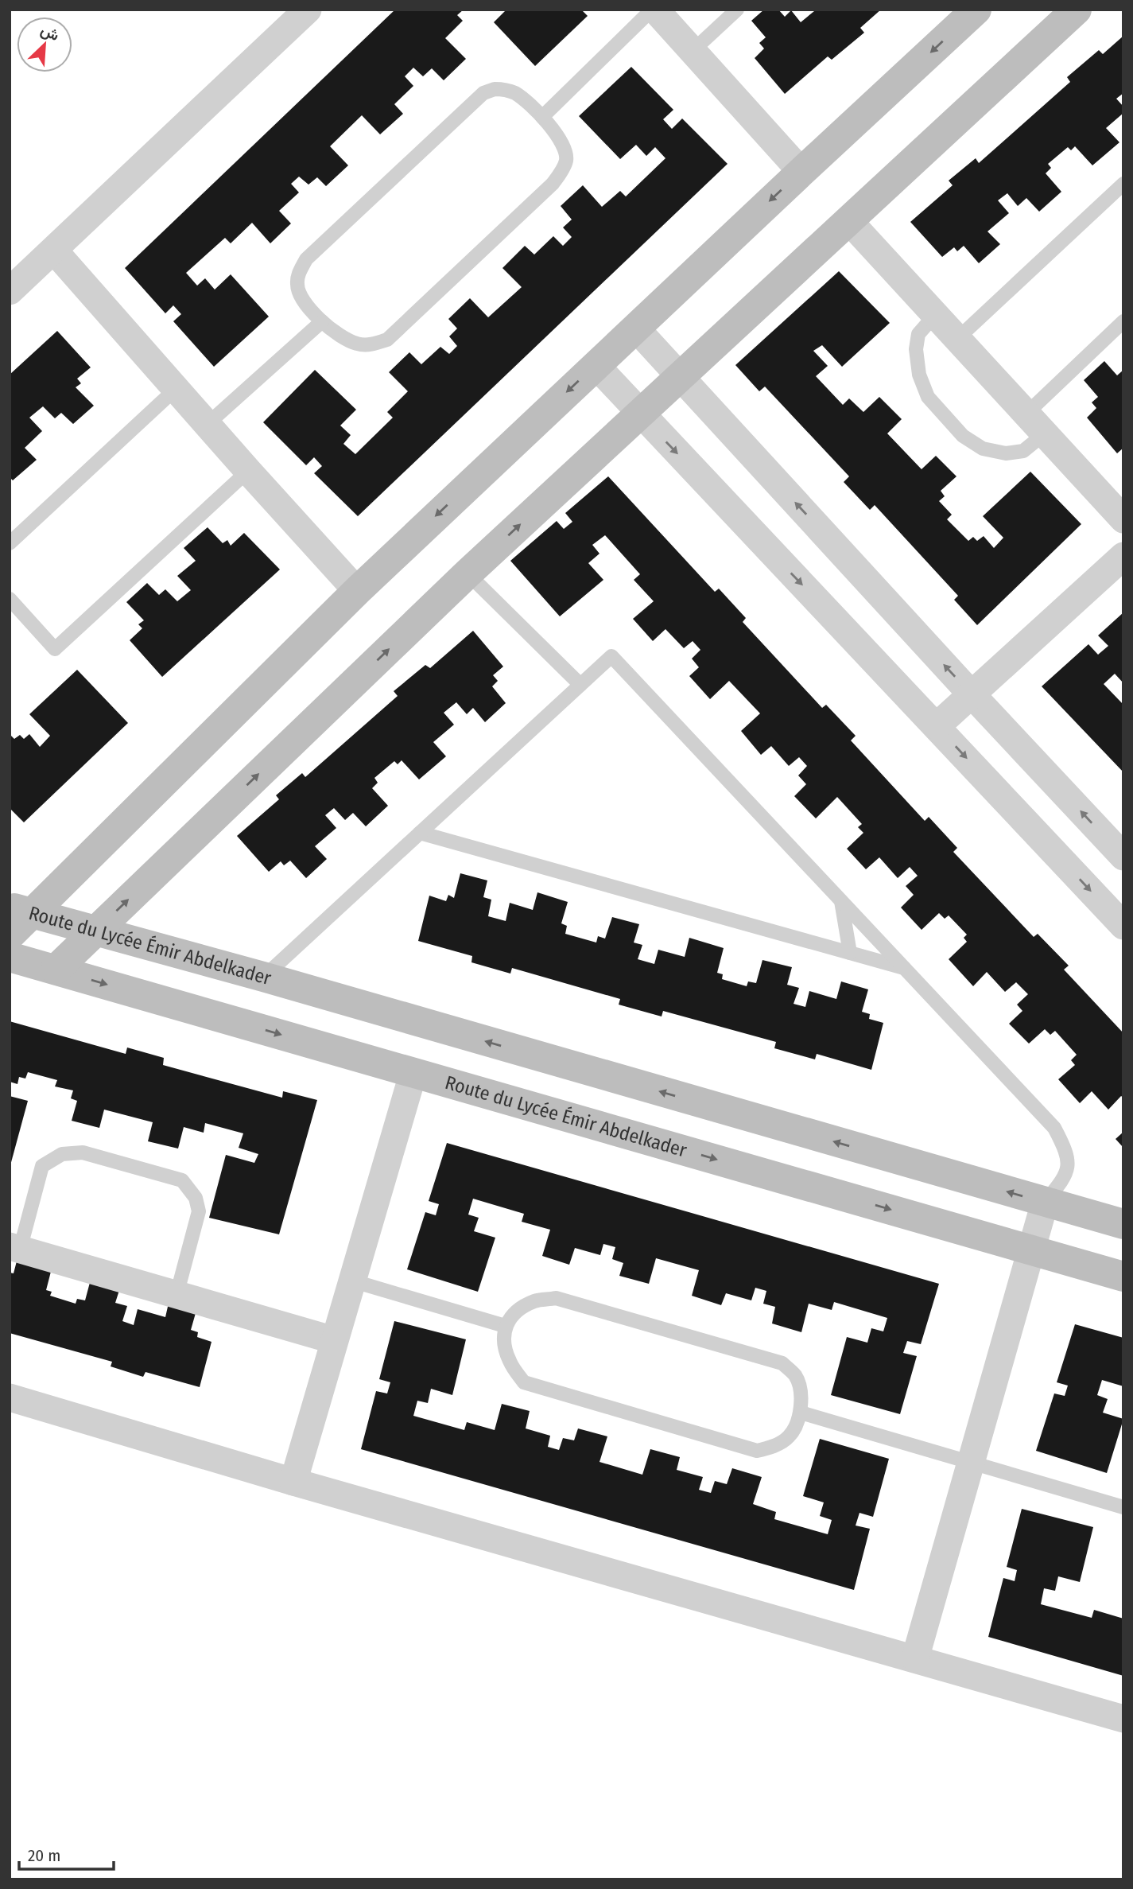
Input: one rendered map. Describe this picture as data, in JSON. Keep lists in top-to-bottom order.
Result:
{
  "streets": {
    "street": ["Route du Lycée Émir Abdelkader"]
  },
  "scale_bar": "20 m",
  "north": "top right"
}
